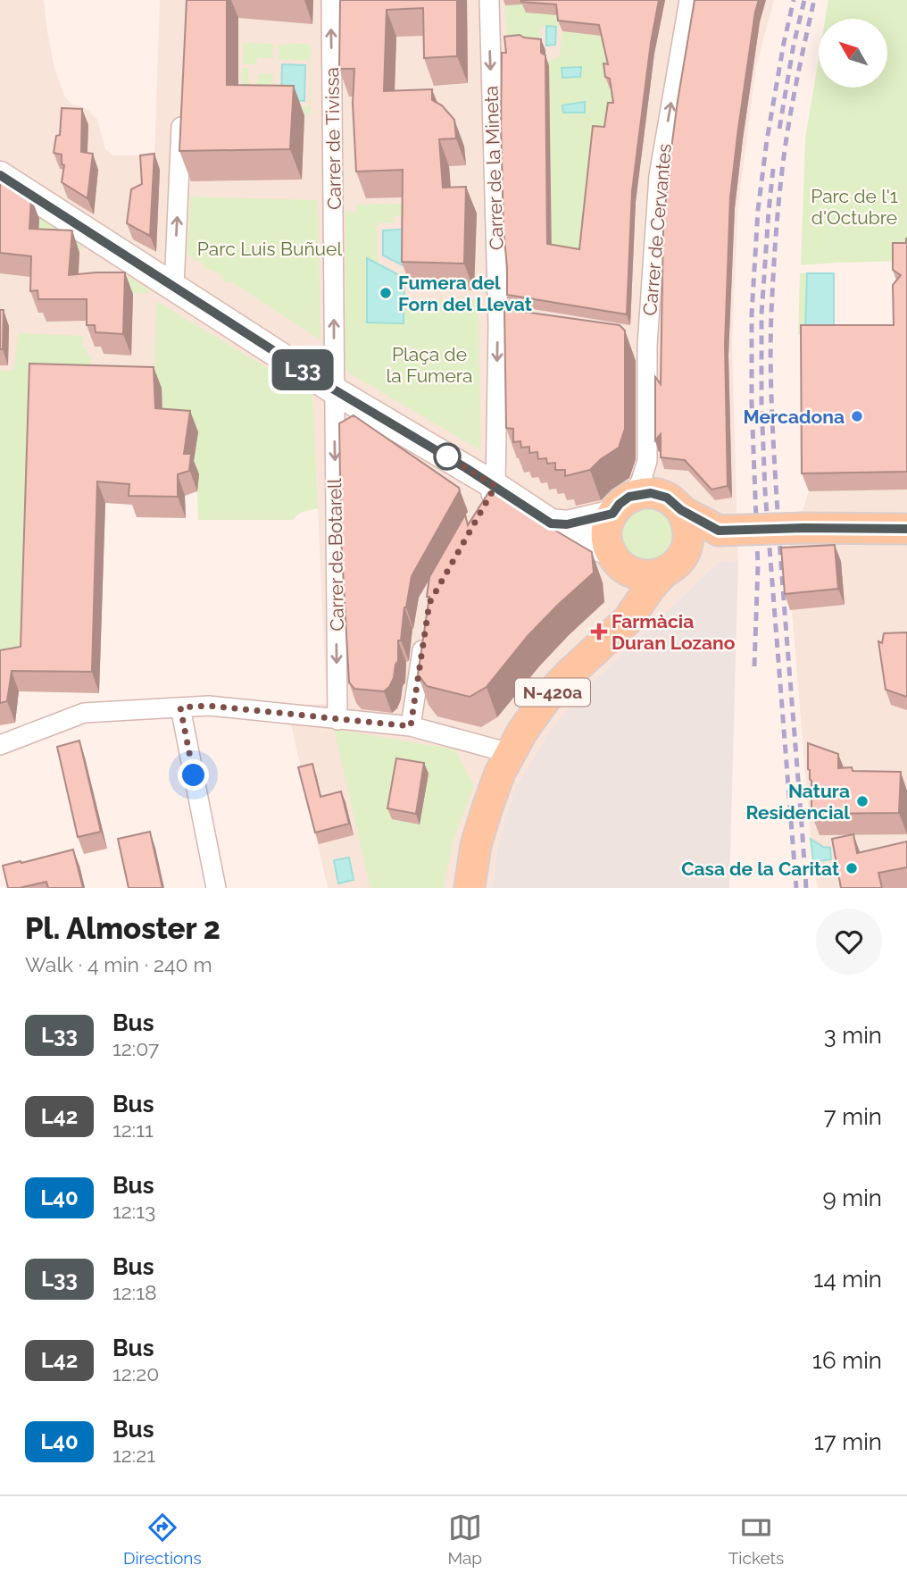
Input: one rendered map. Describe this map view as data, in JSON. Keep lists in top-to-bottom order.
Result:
{
  "streets": {
    "main road": ["N-420a"],
    "street": [
      "Carrer de Tivissa",
      "Carrer de la Mineta",
      "Carrer de Cervantes",
      "Carrer de Botarell"
    ]
  },
  "crossings": [
    ["Carrer de Tivissa", "Carrer de Botarell"],
    ["Carrer de Cervantes", "N-420a"]
  ],
  "one_way": ["Carrer de la Mineta", "Carrer de Cervantes"],
  "parks": ["Parc de l'1 d'Octubre", "Parc Luis Buñuel", "Plaça de la Fumera"],
  "places": {
    "other": [
      "Fumera del Forn del Llevat",
      "Mercadona",
      "Natura Residencial",
      "Casa de la Caritat"
    ],
    "health": ["Farmàcia Duran Lozano"]
  },
  "lines": ["bus line L33"],
  "north": "top left",
  "page": {
    "on_map": "L33",
    "heading": ["Pl. Almoster 2", "Walk · 4 min · 240 m"],
    "list": [
      {
        "mark": "L33",
        "name": "Bus",
        "note": "12:07",
        "value": "3 min"
      },
      {
        "mark": "L42",
        "name": "Bus",
        "note": "12:11",
        "value": "7 min"
      },
      {
        "mark": "L40",
        "name": "Bus",
        "note": "12:13",
        "value": "9 min"
      },
      {
        "mark": "L33",
        "name": "Bus",
        "note": "12:18",
        "value": "14 min"
      },
      {
        "mark": "L42",
        "name": "Bus",
        "note": "12:20",
        "value": "16 min"
      },
      {
        "mark": "L40",
        "name": "Bus",
        "note": "12:21",
        "value": "17 min"
      }
    ],
    "tabs": ["Directions", "Map", "Tickets"]
  }
}
